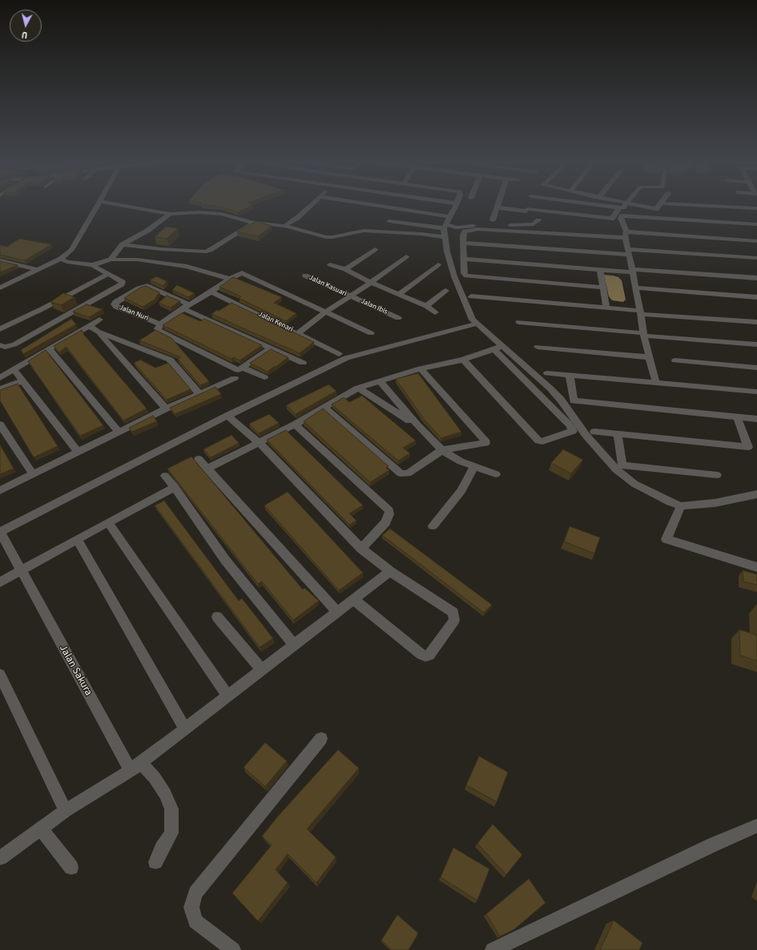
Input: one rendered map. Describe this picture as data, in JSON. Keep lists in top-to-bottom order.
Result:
{
  "streets": {
    "street": [
      "Jalan Kasuari",
      "Jalan Ibis",
      "Jalan Nuri",
      "Jalan Kenari",
      "Jalan Sakura"
    ]
  },
  "crossings": [
    ["Jalan Kasuari", "Jalan Ibis"]
  ],
  "north": "bottom"
}
